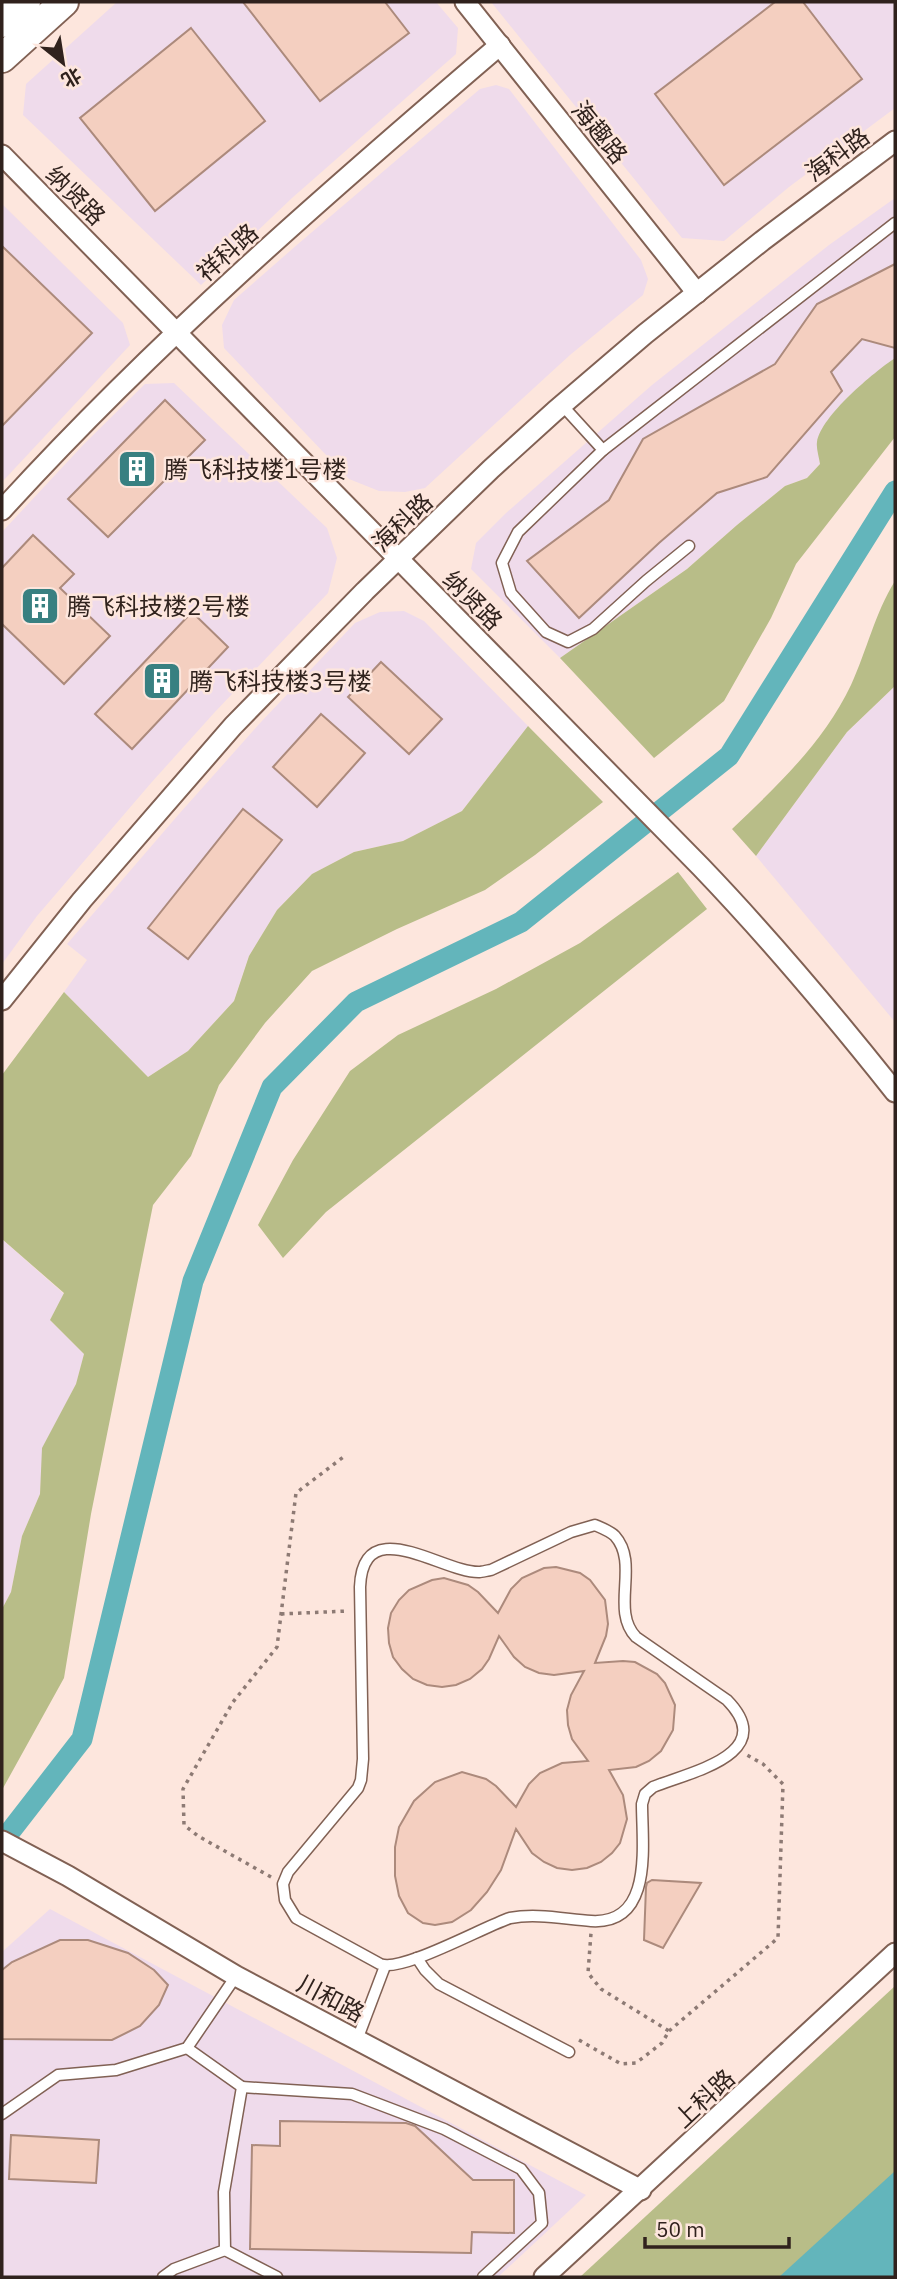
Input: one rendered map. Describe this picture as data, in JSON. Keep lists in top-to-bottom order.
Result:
{
  "streets": {
    "street": [
      "海趣路",
      "海科路",
      "纳贤路",
      "祥科路",
      "川和路",
      "上科路"
    ]
  },
  "crossings": [
    ["海趣路", "海科路"],
    ["海趣路", "祥科路"],
    ["海科路", "纳贤路"],
    ["纳贤路", "祥科路"],
    ["川和路", "上科路"]
  ],
  "places": {
    "building": ["腾飞科技楼1号楼", "腾飞科技楼2号楼", "腾飞科技楼3号楼"]
  },
  "scale_bar": "50 m",
  "north": "bottom right"
}
